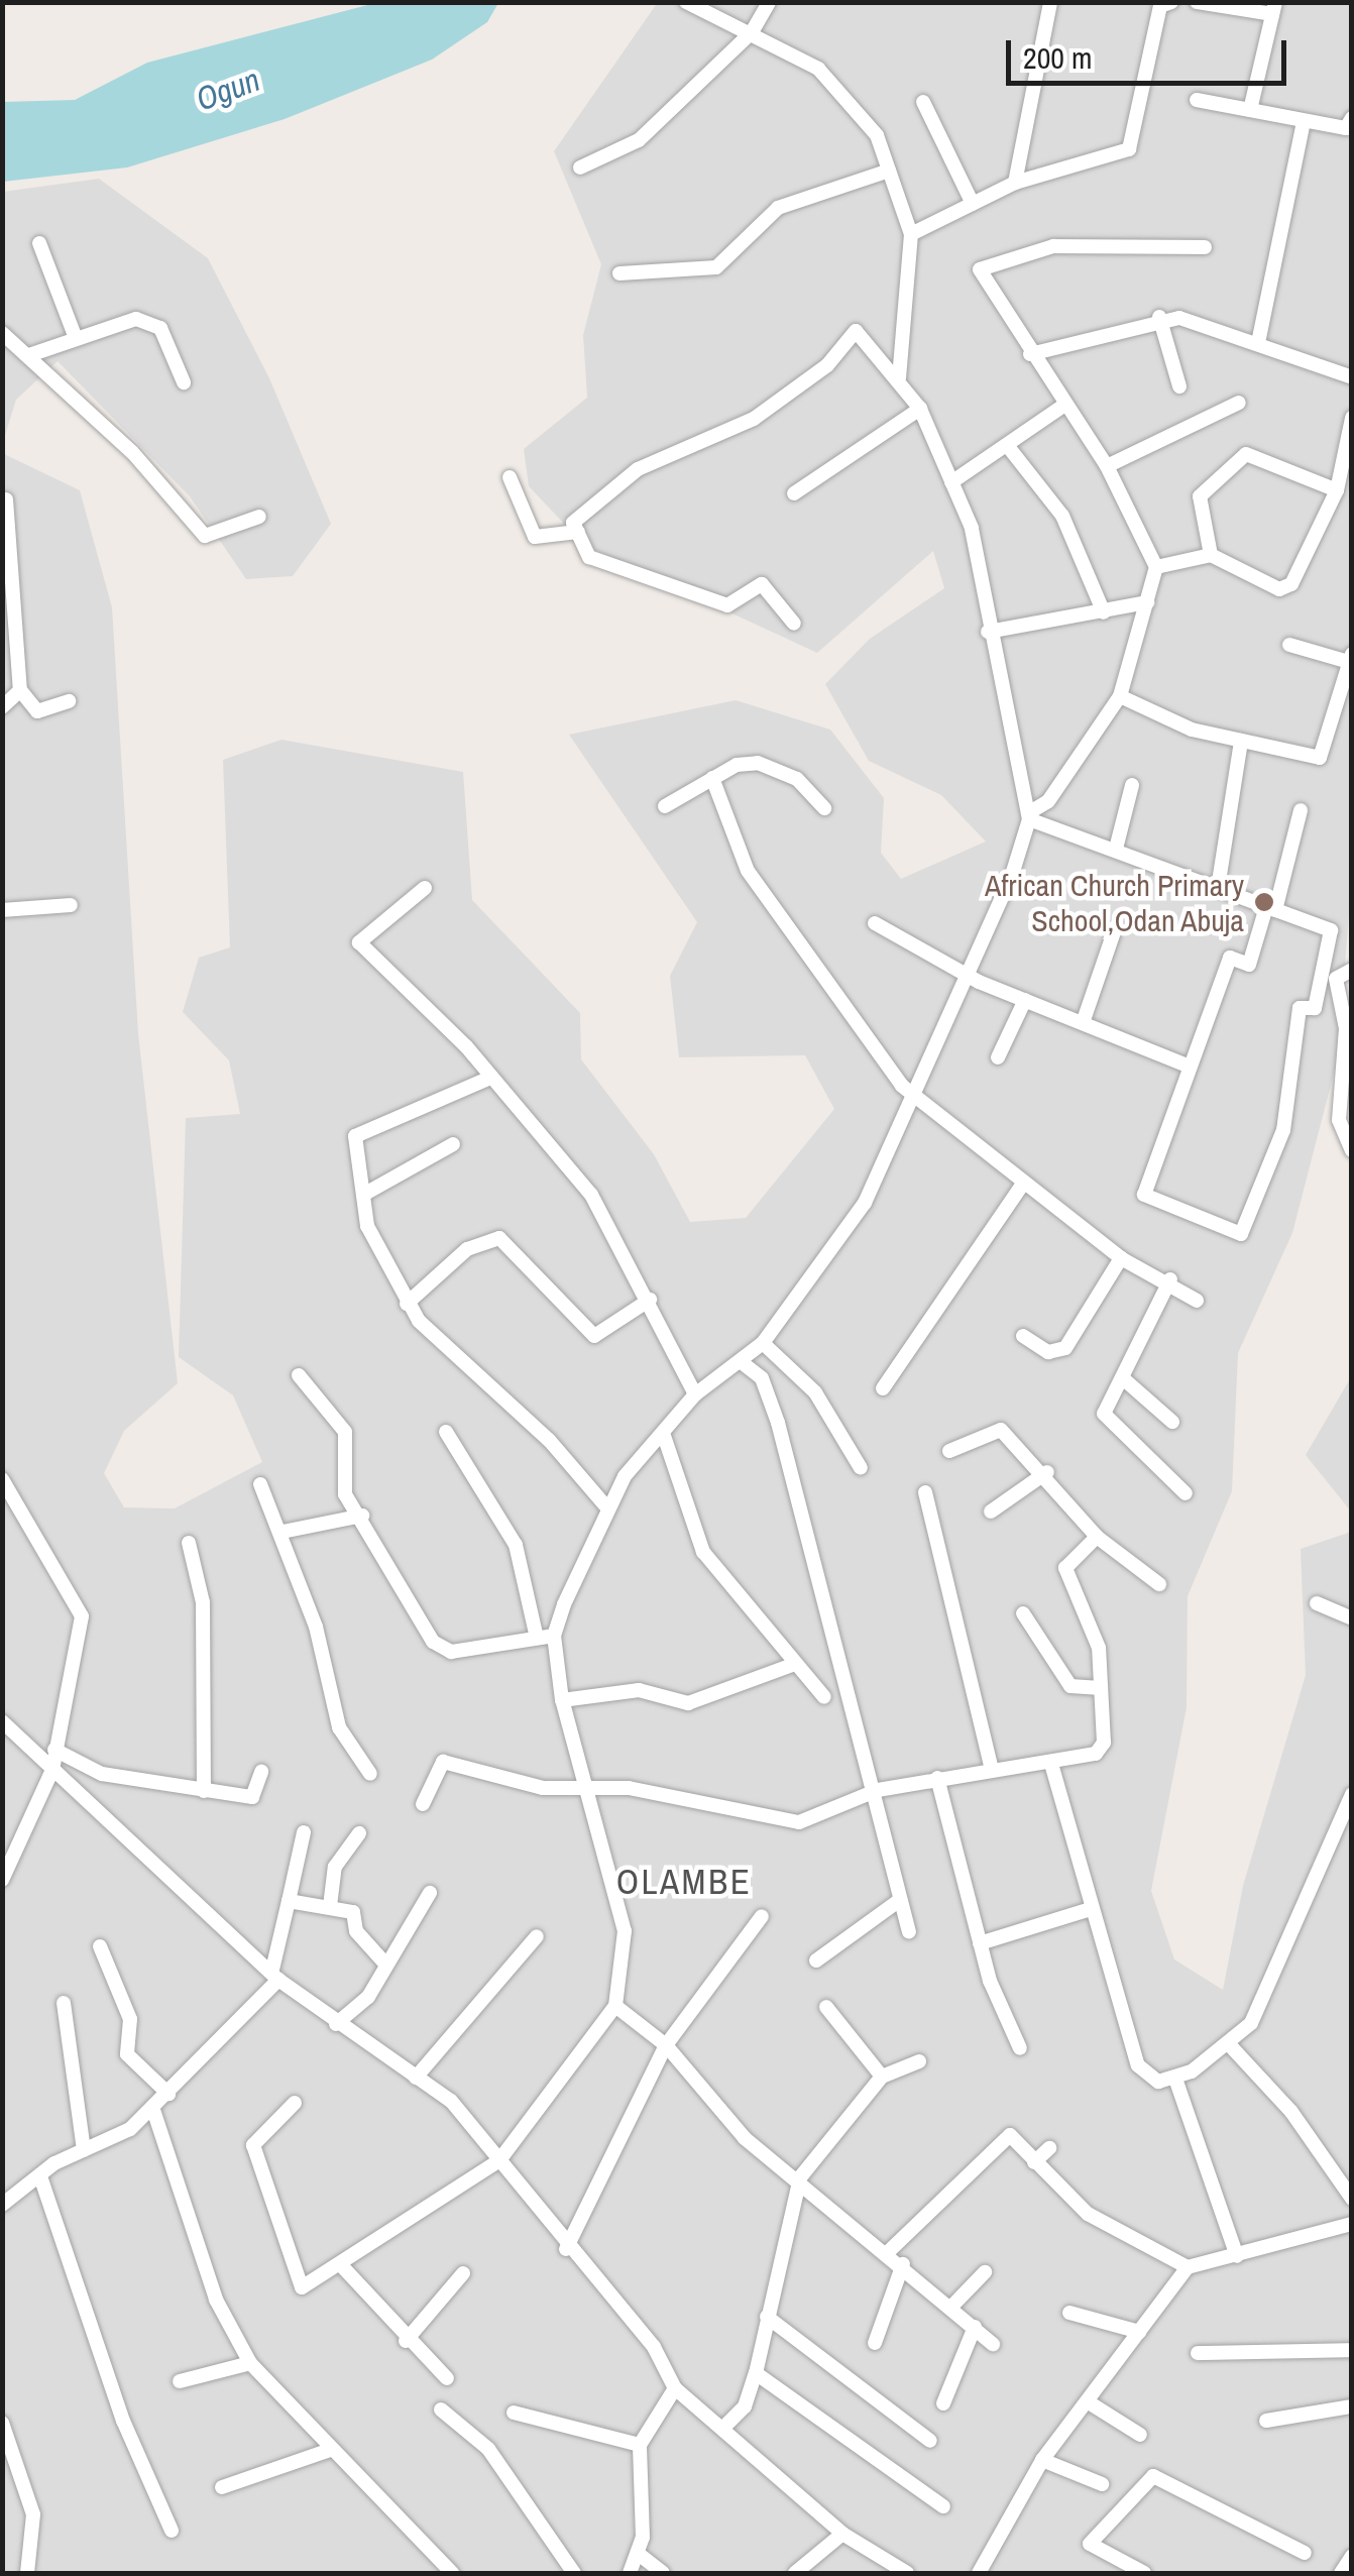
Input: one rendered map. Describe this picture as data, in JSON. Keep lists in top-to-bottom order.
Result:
{
  "districts": ["OLAMBE"],
  "water": ["Ogun"],
  "places": ["African Church Primary School,Odan Abuja"],
  "scale_bar": "200 m"
}
